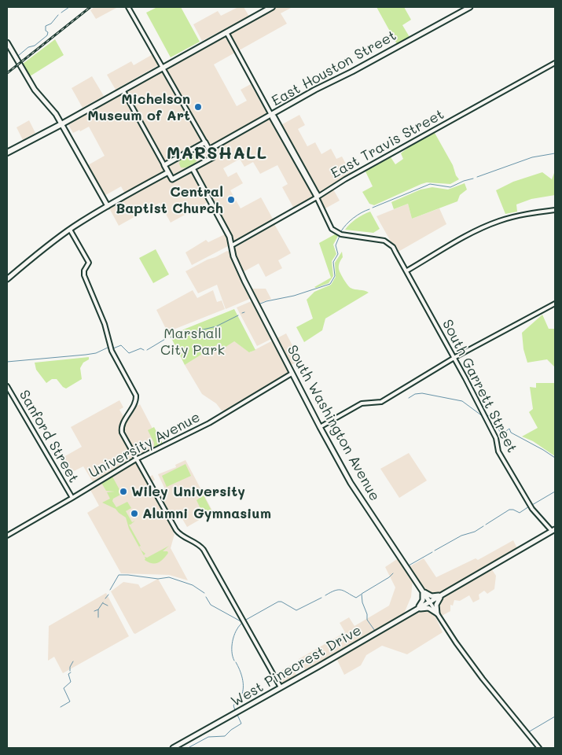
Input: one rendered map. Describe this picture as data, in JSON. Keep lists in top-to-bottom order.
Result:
{
  "streets": {
    "main road": ["East Houston Street", "South Washington Avenue", "West Pinecrest Drive"],
    "street": [
      "East Travis Street",
      "South Garrett Street",
      "Sanford Street",
      "University Avenue"
    ]
  },
  "crossings": [
    ["East Travis Street", "South Garrett Street"],
    ["East Travis Street", "South Washington Avenue"],
    ["South Garrett Street", "West Pinecrest Drive"],
    ["South Washington Avenue", "University Avenue"],
    ["South Washington Avenue", "West Pinecrest Drive"],
    ["Sanford Street", "University Avenue"]
  ],
  "districts": ["MARSHALL"],
  "parks": ["Marshall City Park"],
  "places": [
    "Michelson Museum of Art",
    "Central Baptist Church",
    "Wiley University",
    "Alumni Gymnasium"
  ]
}
